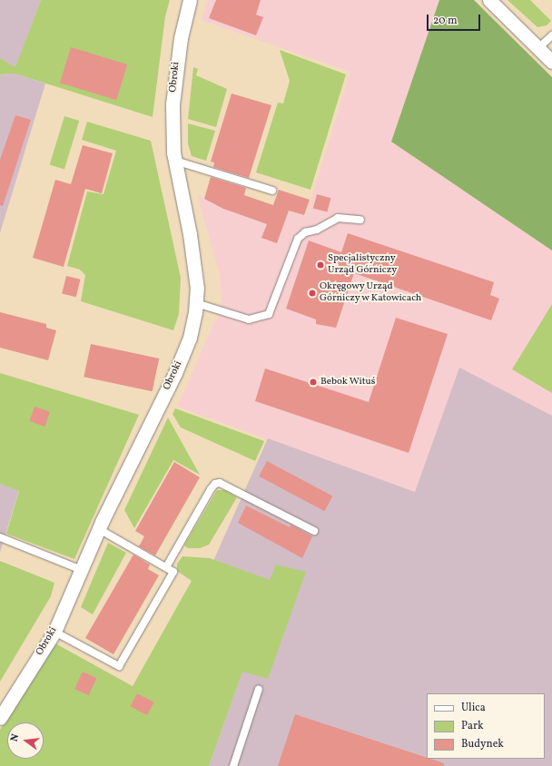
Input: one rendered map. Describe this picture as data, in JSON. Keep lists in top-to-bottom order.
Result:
{
  "streets": {
    "street": ["Obroki"]
  },
  "places": ["Specjalistyczny Urząd Górniczy", "Okręgowy Urząd Górniczy w Katowicach", "Bebok Wituś"],
  "legend": ["Ulica", "Park", "Budynek"],
  "scale_bar": "20 m",
  "north": "left"
}
